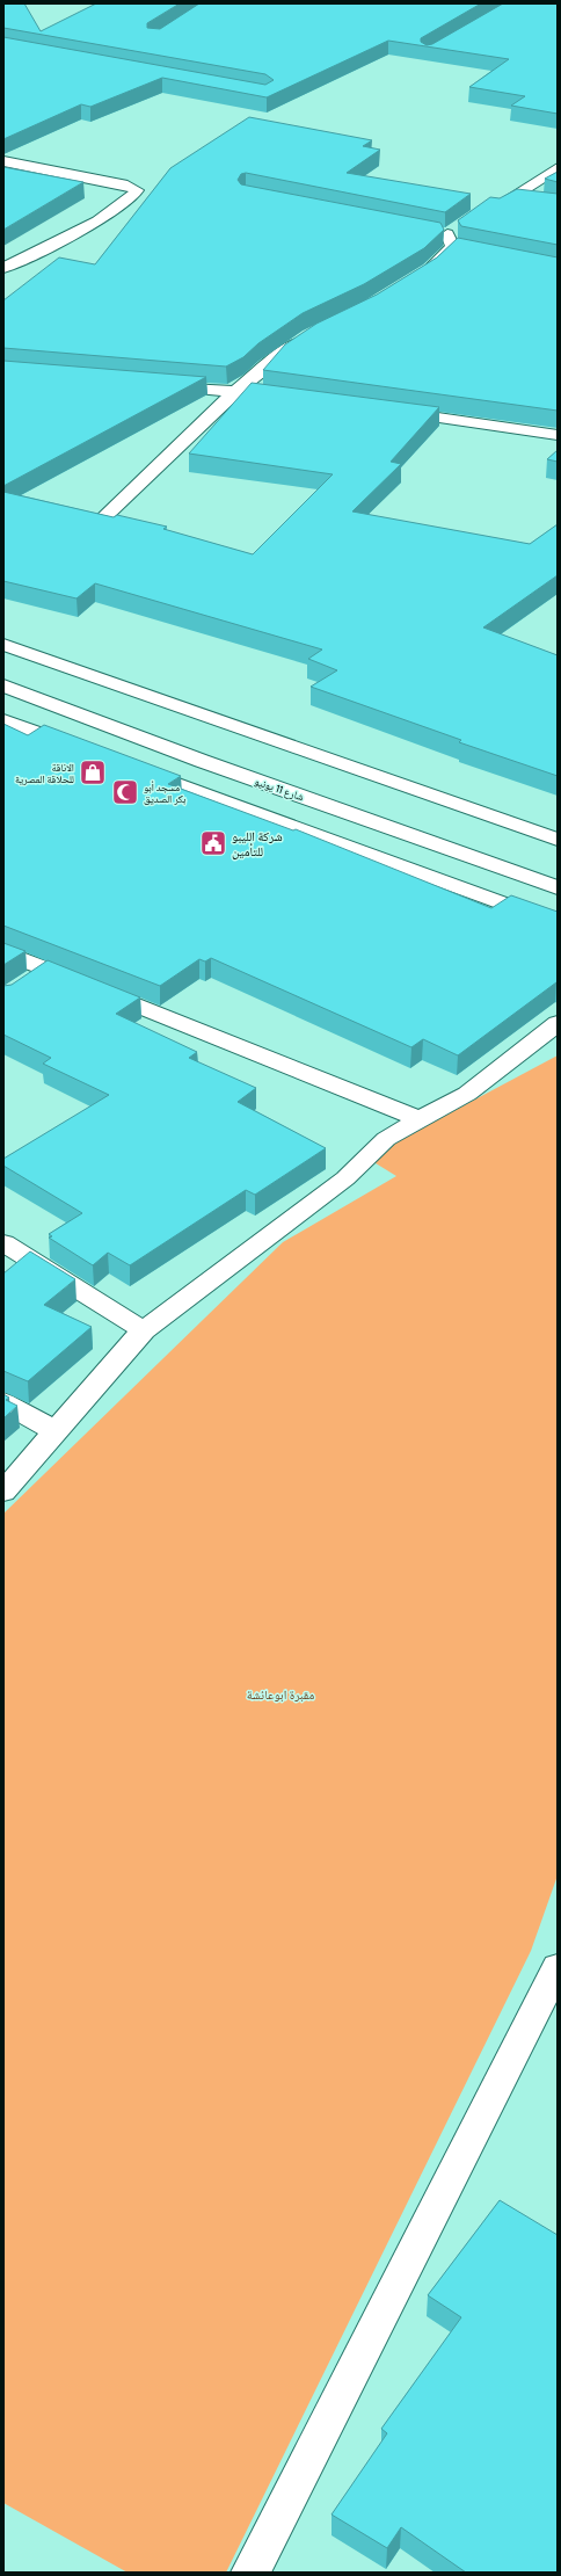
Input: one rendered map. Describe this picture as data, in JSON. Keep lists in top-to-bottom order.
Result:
{
  "streets": {
    "main road": ["شارع 11 يونيو"]
  },
  "parks": ["مقبرة ابوعائشة"],
  "places": {
    "shop": ["الاناقة للحلاقة العصرية"],
    "mosque": ["مسجد أبو بكر الصديق"],
    "public building": ["شركة الليبو للتأمين"]
  }
}
